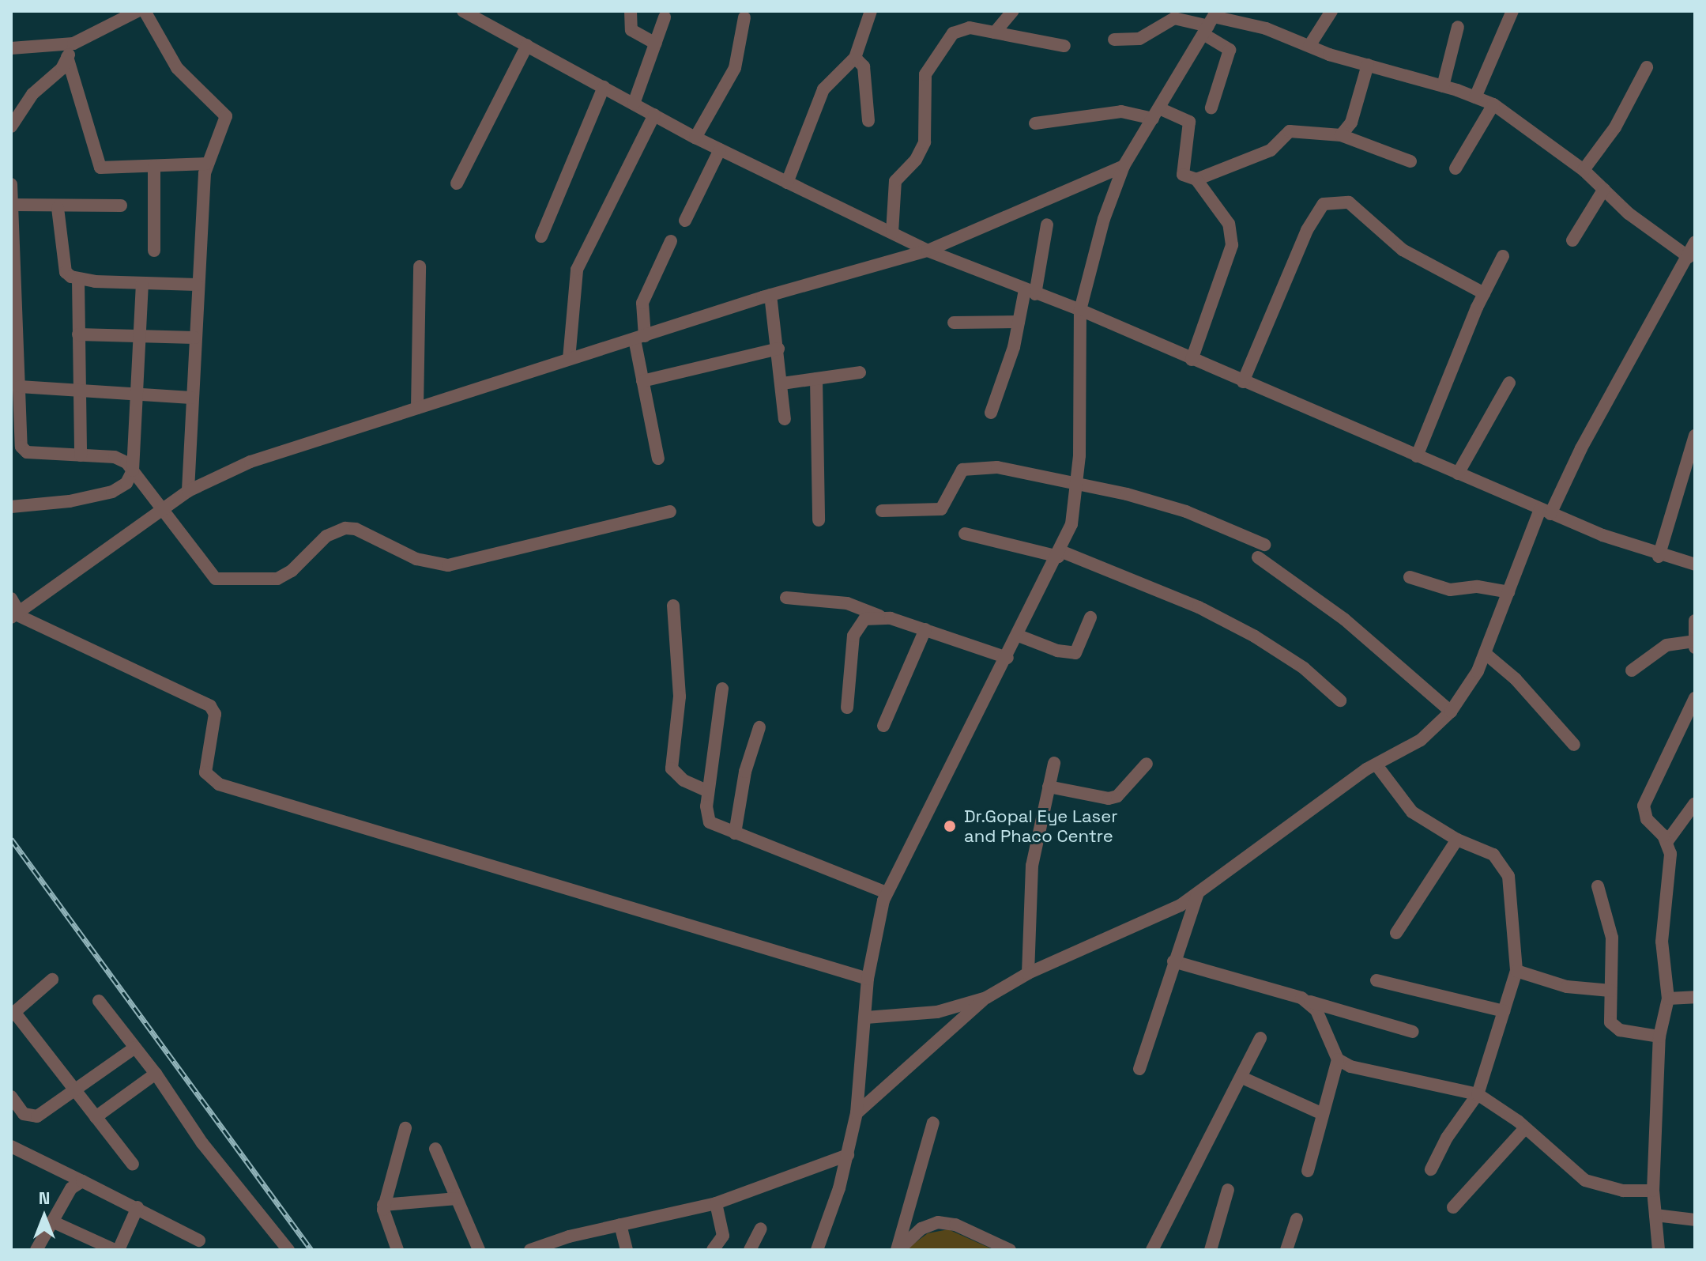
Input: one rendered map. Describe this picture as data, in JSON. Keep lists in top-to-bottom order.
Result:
{
  "places": ["Dr.Gopal Eye Laser and Phaco Centre"],
  "north": "top"
}
